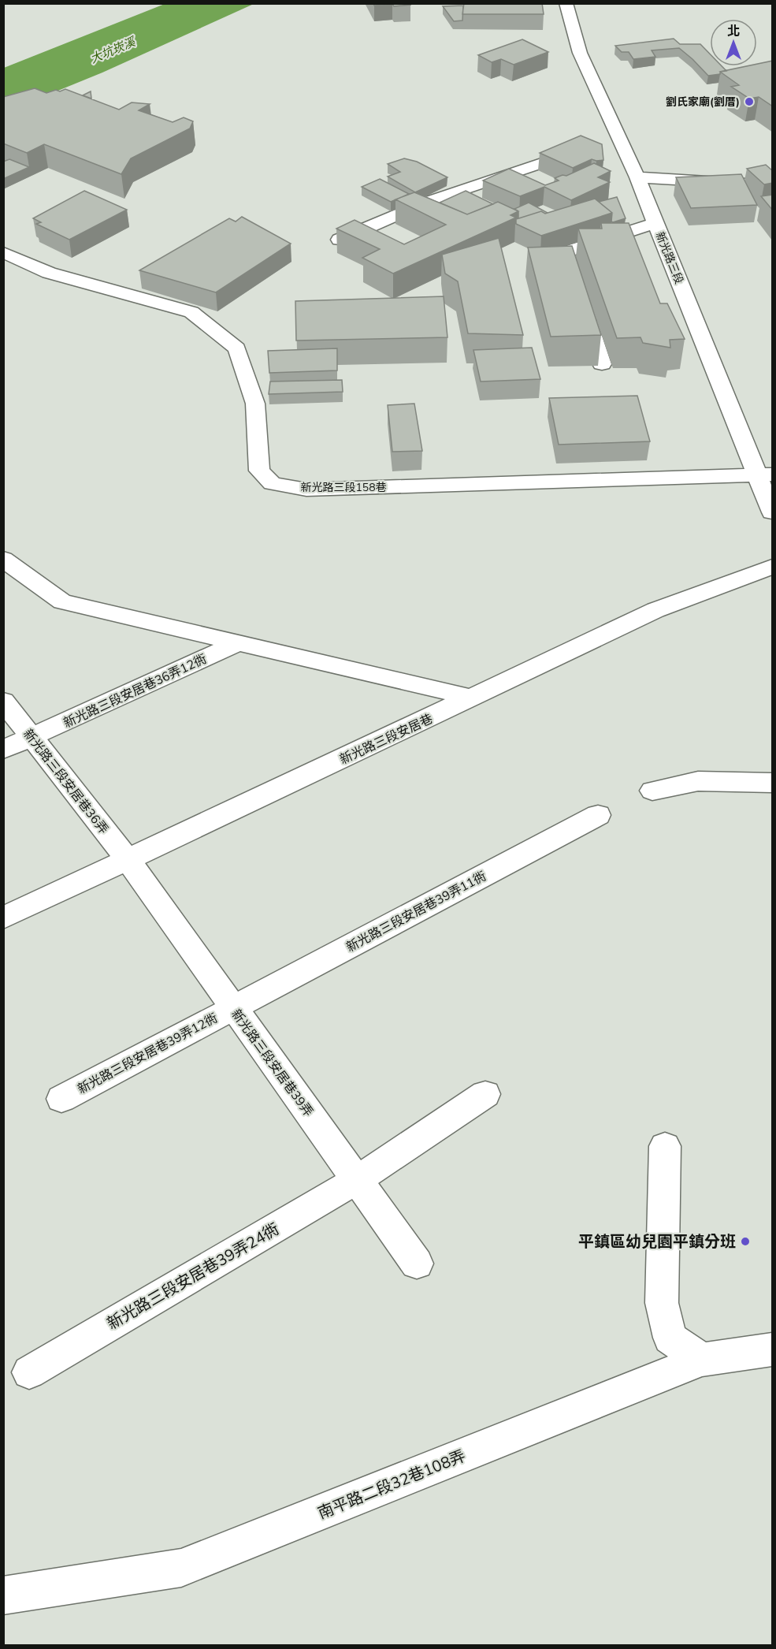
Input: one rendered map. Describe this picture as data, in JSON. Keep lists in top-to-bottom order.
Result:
{
  "streets": {
    "street": [
      "新光路三段",
      "新光路三段158巷",
      "新光路三段安居巷36弄12衖",
      "新光路三段安居巷",
      "新光路三段安居巷36弄",
      "新光路三段安居巷39弄11衖",
      "新光路三段安居巷39弄12衖",
      "新光路三段安居巷39弄",
      "新光路三段安居巷39弄24衖",
      "南平路二段32巷108弄"
    ]
  },
  "crossings": [
    ["新光路三段", "新光路三段158巷"],
    ["新光路三段安居巷36弄12衖", "新光路三段安居巷36弄"],
    ["新光路三段安居巷", "新光路三段安居巷36弄"],
    ["新光路三段安居巷", "新光路三段安居巷39弄"],
    ["新光路三段安居巷36弄", "新光路三段安居巷39弄"],
    ["新光路三段安居巷39弄11衖", "新光路三段安居巷39弄12衖"],
    ["新光路三段安居巷39弄11衖", "新光路三段安居巷39弄"],
    ["新光路三段安居巷39弄12衖", "新光路三段安居巷39弄"],
    ["新光路三段安居巷39弄", "新光路三段安居巷39弄24衖"]
  ],
  "water": ["大坑崁溪"],
  "places": ["劉氏家廟(劉厝)", "平鎮區幼兒園平鎮分班"],
  "north": "top"
}
